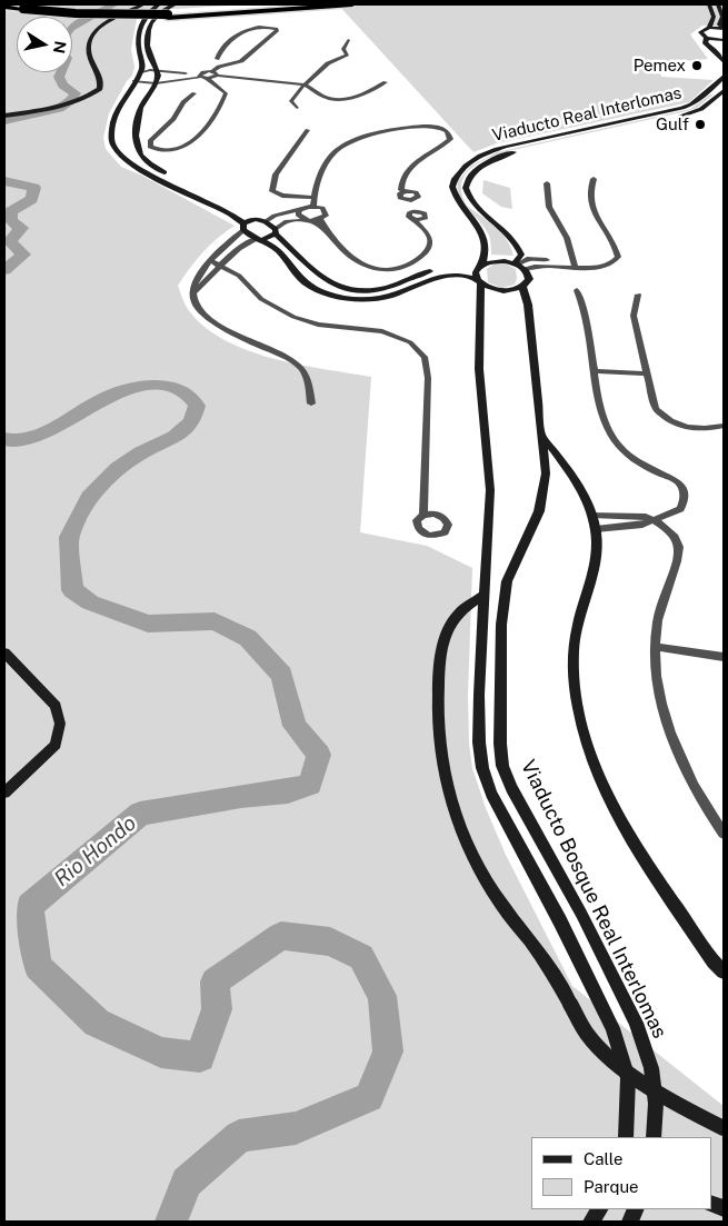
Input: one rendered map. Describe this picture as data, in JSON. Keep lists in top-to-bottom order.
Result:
{
  "streets": {
    "main road": ["Viaducto Real Interlomas", "Viaducto Bosque Real Interlomas"]
  },
  "crossings": [
    ["Viaducto Real Interlomas", "Viaducto Bosque Real Interlomas"]
  ],
  "water": ["Rio Hondo"],
  "places": ["Pemex", "Gulf"],
  "legend": ["Calle", "Parque"],
  "north": "right"
}
